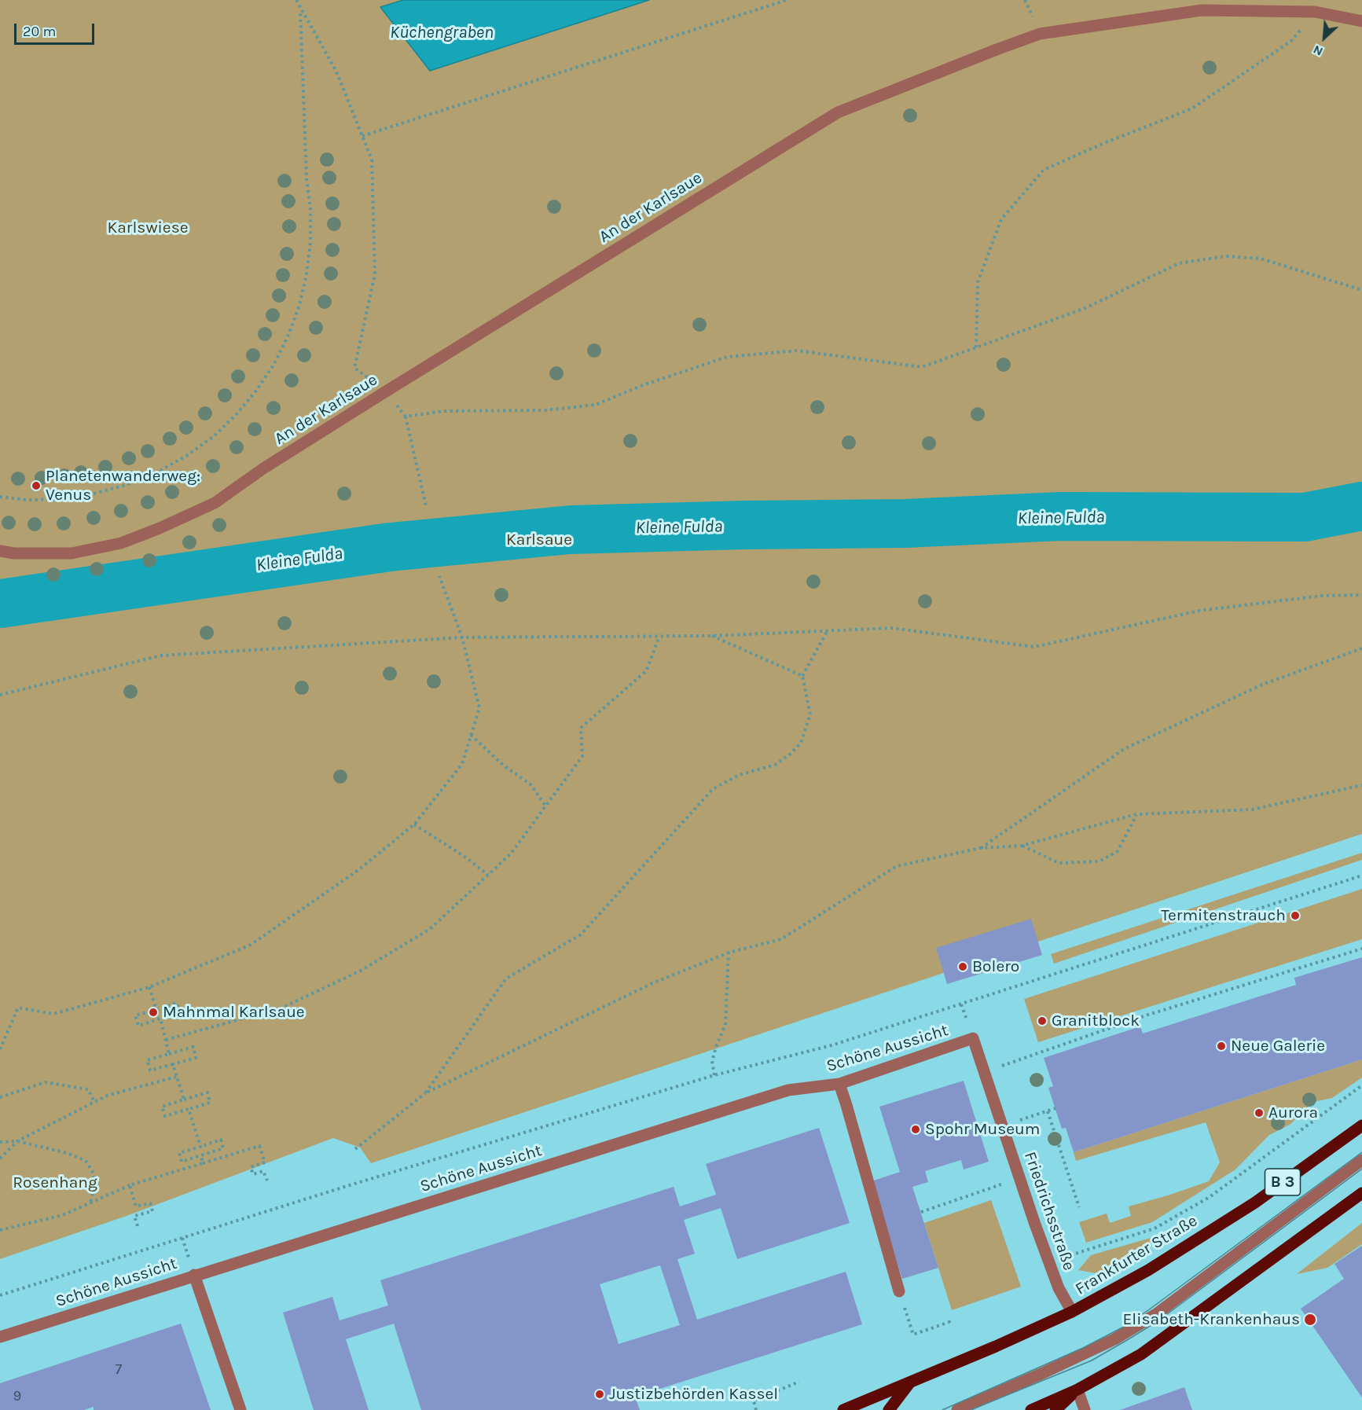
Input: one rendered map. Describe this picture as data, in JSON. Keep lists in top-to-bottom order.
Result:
{
  "streets": {
    "main road": ["B 3", "Frankfurter Straße"],
    "street": ["An der Karlsaue", "Schöne Aussicht", "Friedrichsstraße"]
  },
  "crossings": [
    ["Schöne Aussicht", "Friedrichsstraße"],
    ["Friedrichsstraße", "Frankfurter Straße"]
  ],
  "water": ["Küchengraben", "Kleine Fulda"],
  "parks": ["Karlswiese", "Karlsaue", "Rosenhang"],
  "places": [
    "Planetenwanderweg: Venus",
    "Termitenstrauch",
    "Bolero",
    "Mahnmal Karlsaue",
    "Granitblock",
    "Neue Galerie",
    "Aurora",
    "Spohr Museum",
    "Elisabeth-Krankenhaus",
    "Justizbehörden Kassel"
  ],
  "house_numbers": ["7", "9"],
  "scale_bar": "20 m",
  "north": "bottom left"
}
